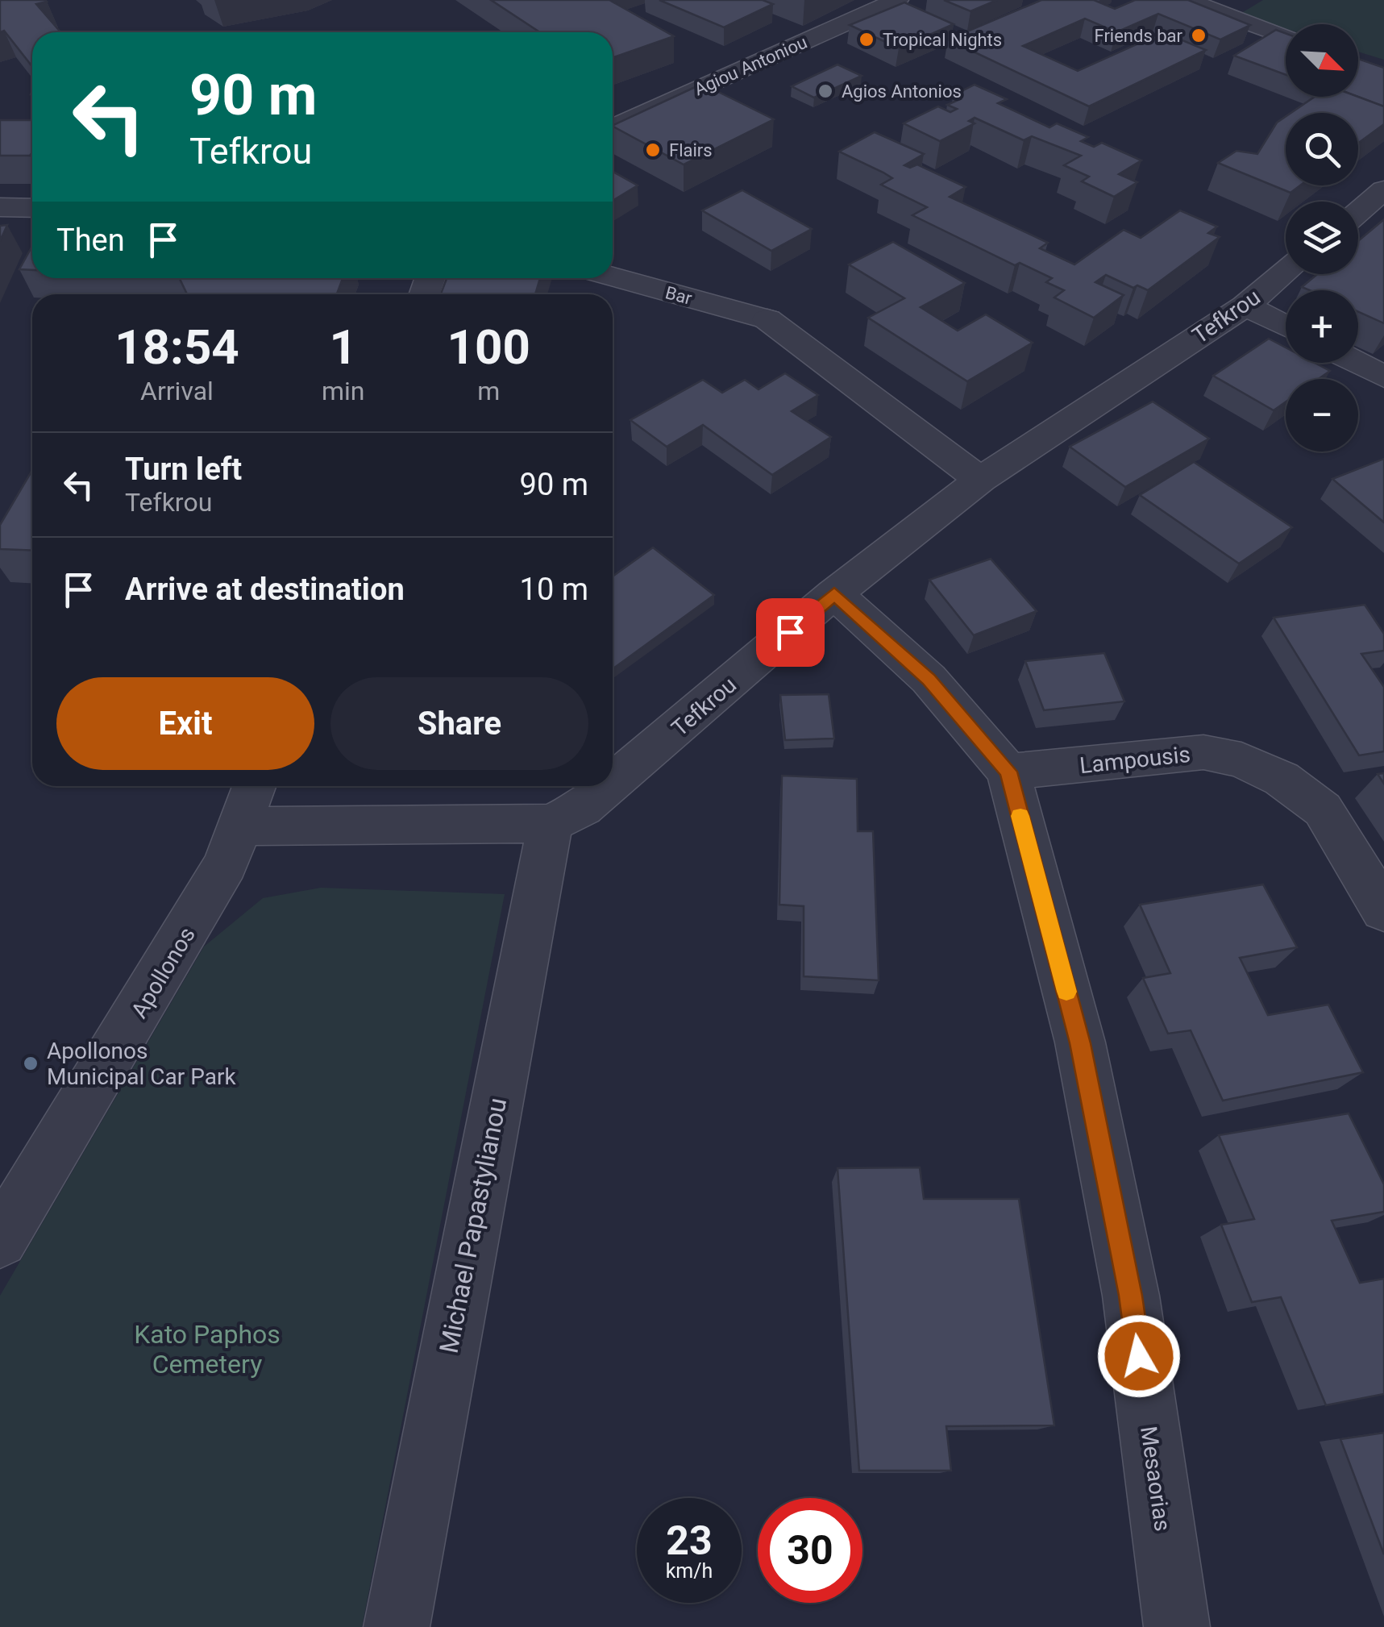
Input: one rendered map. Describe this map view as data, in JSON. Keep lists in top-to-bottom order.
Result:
{
  "streets": {
    "street": [
      "Agiou Antoniou",
      "Bar",
      "Tefkrou",
      "Lampousis",
      "Apollonos",
      "Michael Papastylianou",
      "Mesaorias"
    ]
  },
  "crossings": [
    ["Bar", "Tefkrou"],
    ["Tefkrou", "Apollonos"],
    ["Tefkrou", "Michael Papastylianou"],
    ["Tefkrou", "Mesaorias"],
    ["Lampousis", "Mesaorias"]
  ],
  "parks": ["Kato Paphos Cemetery"],
  "places": [
    "Friends bar",
    "Tropical Nights",
    "Agios Antonios",
    "Flairs",
    "Apollonos Municipal Car Park"
  ],
  "north": "bottom right",
  "page": {
    "map_buttons": ["+", "−"],
    "turn": ["90 m", "Tefkrou"],
    "then": "Then",
    "eta": [
      "18:54",
      "Arrival",
      "1",
      "min",
      "100",
      "m"
    ],
    "list": [
      {
        "name": "Turn left",
        "note": "Tefkrou",
        "value": "90 m"
      },
      {
        "name": "Arrive at destination",
        "value": "10 m"
      }
    ],
    "buttons": ["Exit", "Share"],
    "speed": "23 km/h",
    "limit": "30"
  }
}
